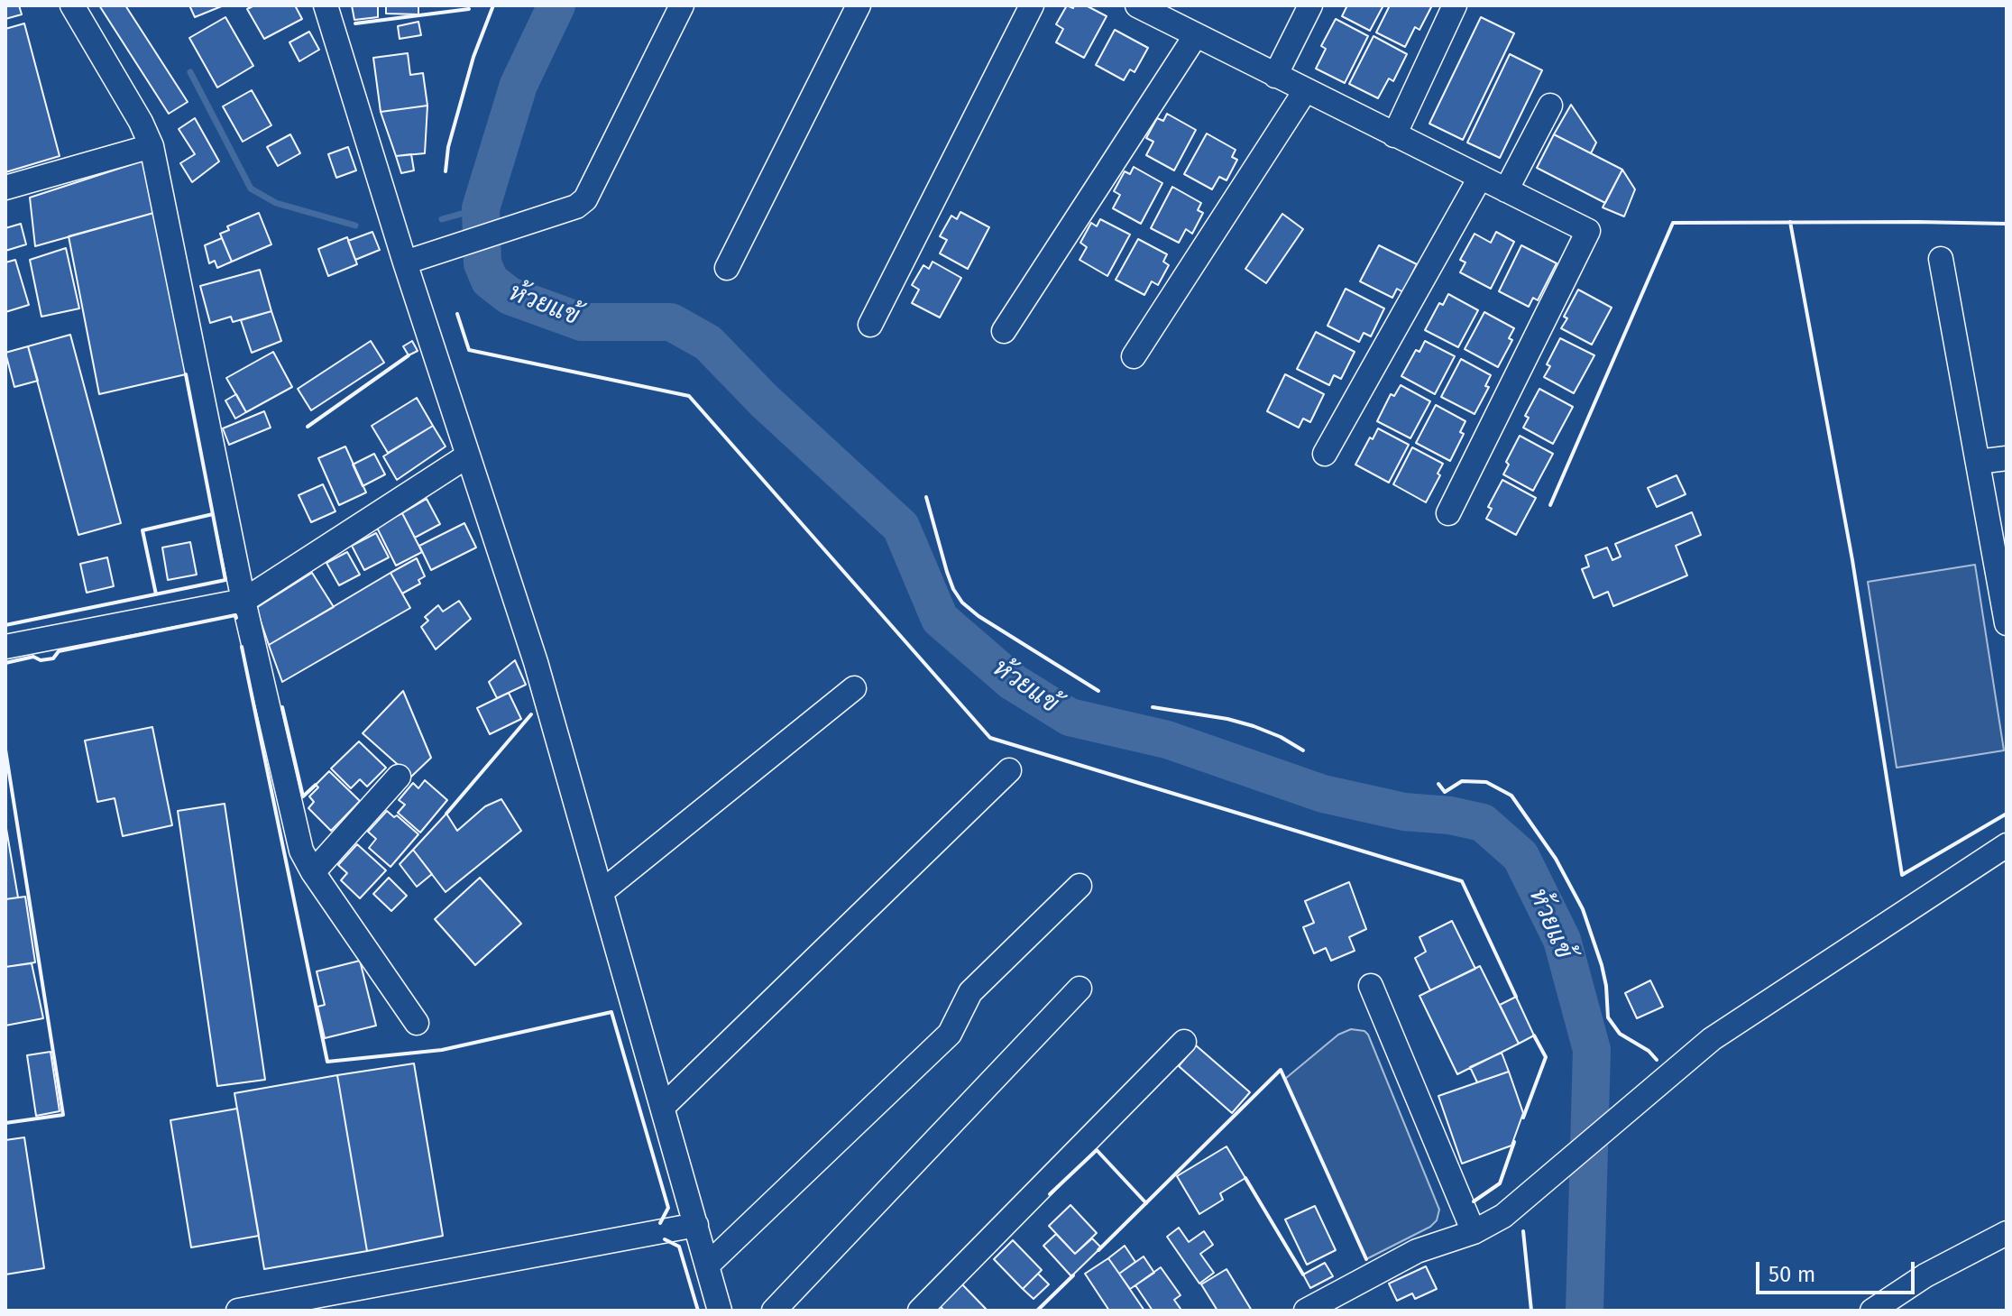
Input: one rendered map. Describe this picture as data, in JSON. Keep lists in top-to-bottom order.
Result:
{
  "water": ["ห้วยแข้"],
  "scale_bar": "50 m"
}
